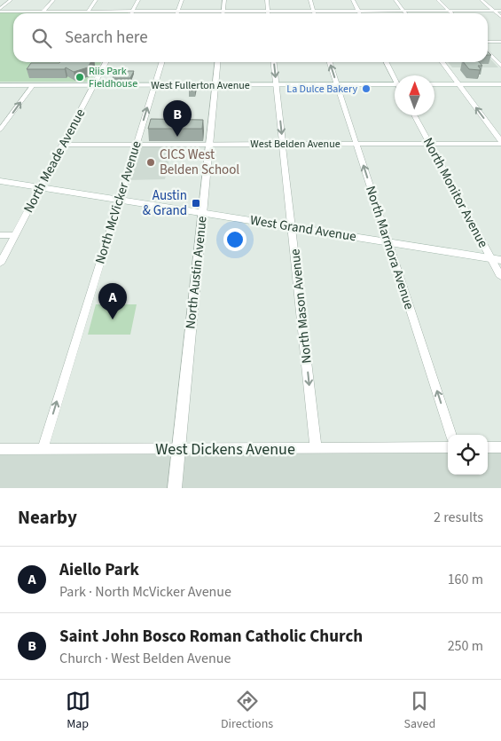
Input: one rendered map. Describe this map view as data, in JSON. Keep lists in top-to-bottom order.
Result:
{
  "streets": {
    "main road": ["West Fullerton Avenue", "West Grand Avenue"],
    "street": [
      "West Belden Avenue",
      "North Meade Avenue",
      "North Monitor Avenue",
      "North McVicker Avenue",
      "North Marmora Avenue",
      "North Austin Avenue",
      "North Mason Avenue",
      "West Dickens Avenue"
    ]
  },
  "crossings": [
    ["West Fullerton Avenue", "North Meade Avenue"],
    ["West Fullerton Avenue", "North McVicker Avenue"],
    ["West Fullerton Avenue", "North Marmora Avenue"],
    ["West Fullerton Avenue", "North Austin Avenue"],
    ["West Fullerton Avenue", "North Mason Avenue"],
    ["West Belden Avenue", "North Meade Avenue"],
    ["West Belden Avenue", "North Monitor Avenue"],
    ["West Belden Avenue", "North McVicker Avenue"],
    ["West Belden Avenue", "North Marmora Avenue"],
    ["West Belden Avenue", "North Austin Avenue"],
    ["West Belden Avenue", "North Mason Avenue"],
    ["North Meade Avenue", "West Grand Avenue"],
    ["North Monitor Avenue", "West Grand Avenue"],
    ["North McVicker Avenue", "West Grand Avenue"],
    ["North McVicker Avenue", "West Dickens Avenue"],
    ["West Grand Avenue", "North Marmora Avenue"],
    ["West Grand Avenue", "North Austin Avenue"],
    ["West Grand Avenue", "North Mason Avenue"],
    ["North Austin Avenue", "West Dickens Avenue"],
    ["North Mason Avenue", "West Dickens Avenue"]
  ],
  "one_way": ["North McVicker Avenue", "North Marmora Avenue", "North Mason Avenue"],
  "places": {
    "other": ["Riis Park Fieldhouse", "La Dulce Bakery", "CICS West Belden School"],
    "transit": ["Austin & Grand"]
  },
  "north": "top",
  "page": {
    "search": "Search here",
    "pins": ["B", "A"],
    "heading": ["Nearby", "2 results"],
    "list": [
      {
        "mark": "A",
        "name": "Aiello Park",
        "note": "Park · North McVicker Avenue",
        "value": "160 m"
      },
      {
        "mark": "B",
        "name": "Saint John Bosco Roman Catholic Church",
        "note": "Church · West Belden Avenue",
        "value": "250 m"
      }
    ],
    "nav": ["Map", "Directions", "Saved"]
  }
}
